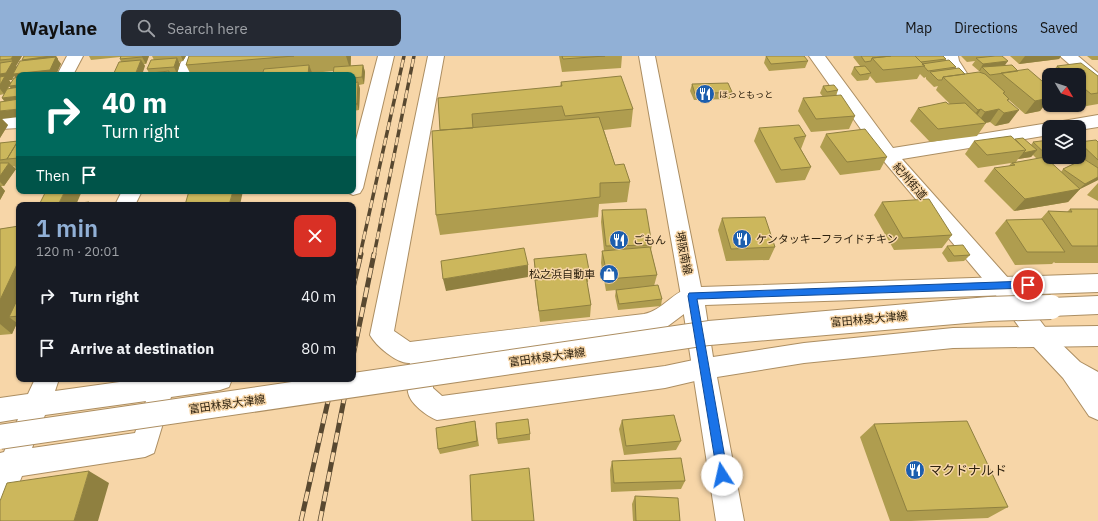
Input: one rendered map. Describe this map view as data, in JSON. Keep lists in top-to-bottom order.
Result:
{
  "streets": {
    "street": ["紀州街道", "堺阪南線", "富田林泉大津線"]
  },
  "places": {
    "restaurant": [
      "ほっともっと",
      "ケンタッキーフライドチキン",
      "ごもん",
      "マクドナルド"
    ],
    "shop": ["松之浜自動車"]
  },
  "north": "bottom right",
  "page": {
    "header": "Waylane",
    "search": "Search here",
    "nav": ["Map", "Directions", "Saved"],
    "turn": ["40 m", "Turn right"],
    "then": "Then",
    "heading": ["1 min", "120 m · 20:01"],
    "list": [
      {
        "name": "Turn right",
        "value": "40 m"
      },
      {
        "name": "Arrive at destination",
        "value": "80 m"
      }
    ]
  }
}
